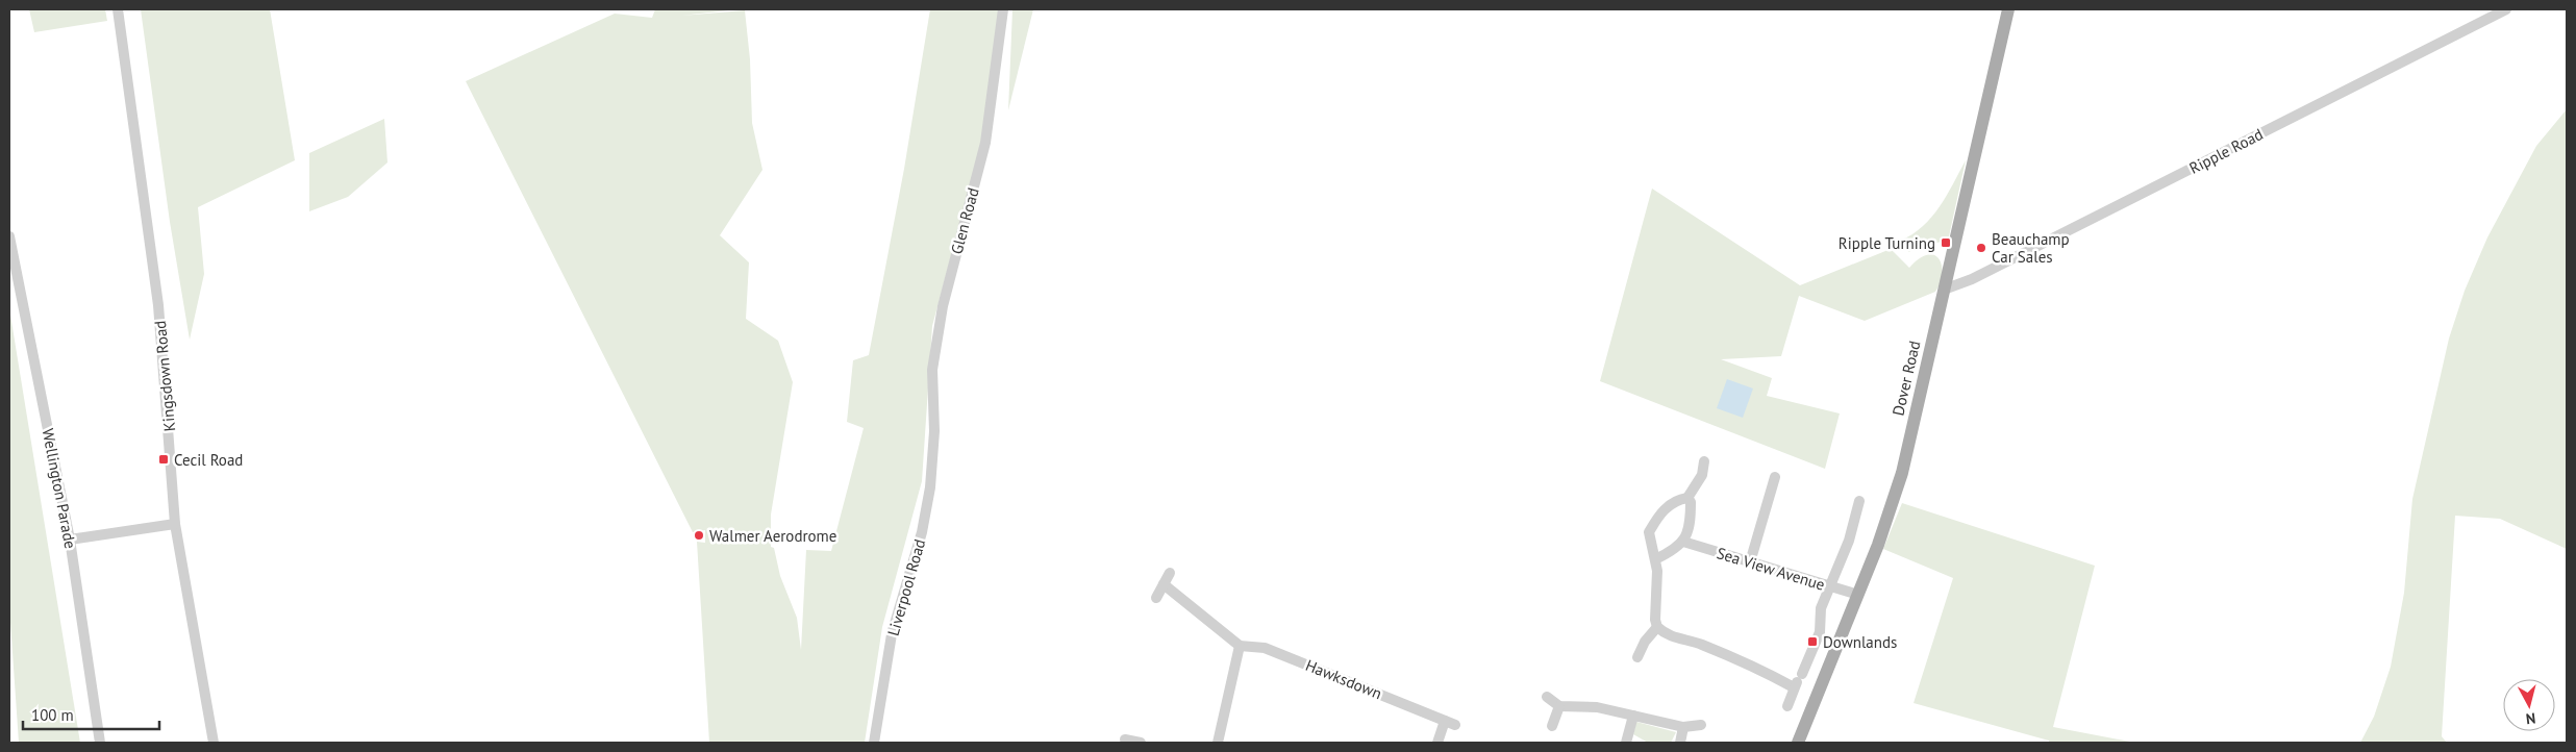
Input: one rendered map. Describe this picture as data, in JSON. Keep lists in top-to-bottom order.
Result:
{
  "streets": {
    "main road": ["Dover Road"],
    "street": [
      "Ripple Road",
      "Glen Road",
      "Kingsdown Road",
      "Wellington Parade",
      "Sea View Avenue",
      "Liverpool Road",
      "Hawksdown"
    ]
  },
  "crossings": [
    ["Ripple Road", "Dover Road"],
    ["Glen Road", "Liverpool Road"],
    ["Dover Road", "Sea View Avenue"]
  ],
  "places": {
    "transit": ["Ripple Turning", "Cecil Road", "Downlands"],
    "other": ["Beauchamp Car Sales", "Walmer Aerodrome"]
  },
  "scale_bar": "100 m",
  "north": "bottom"
}
